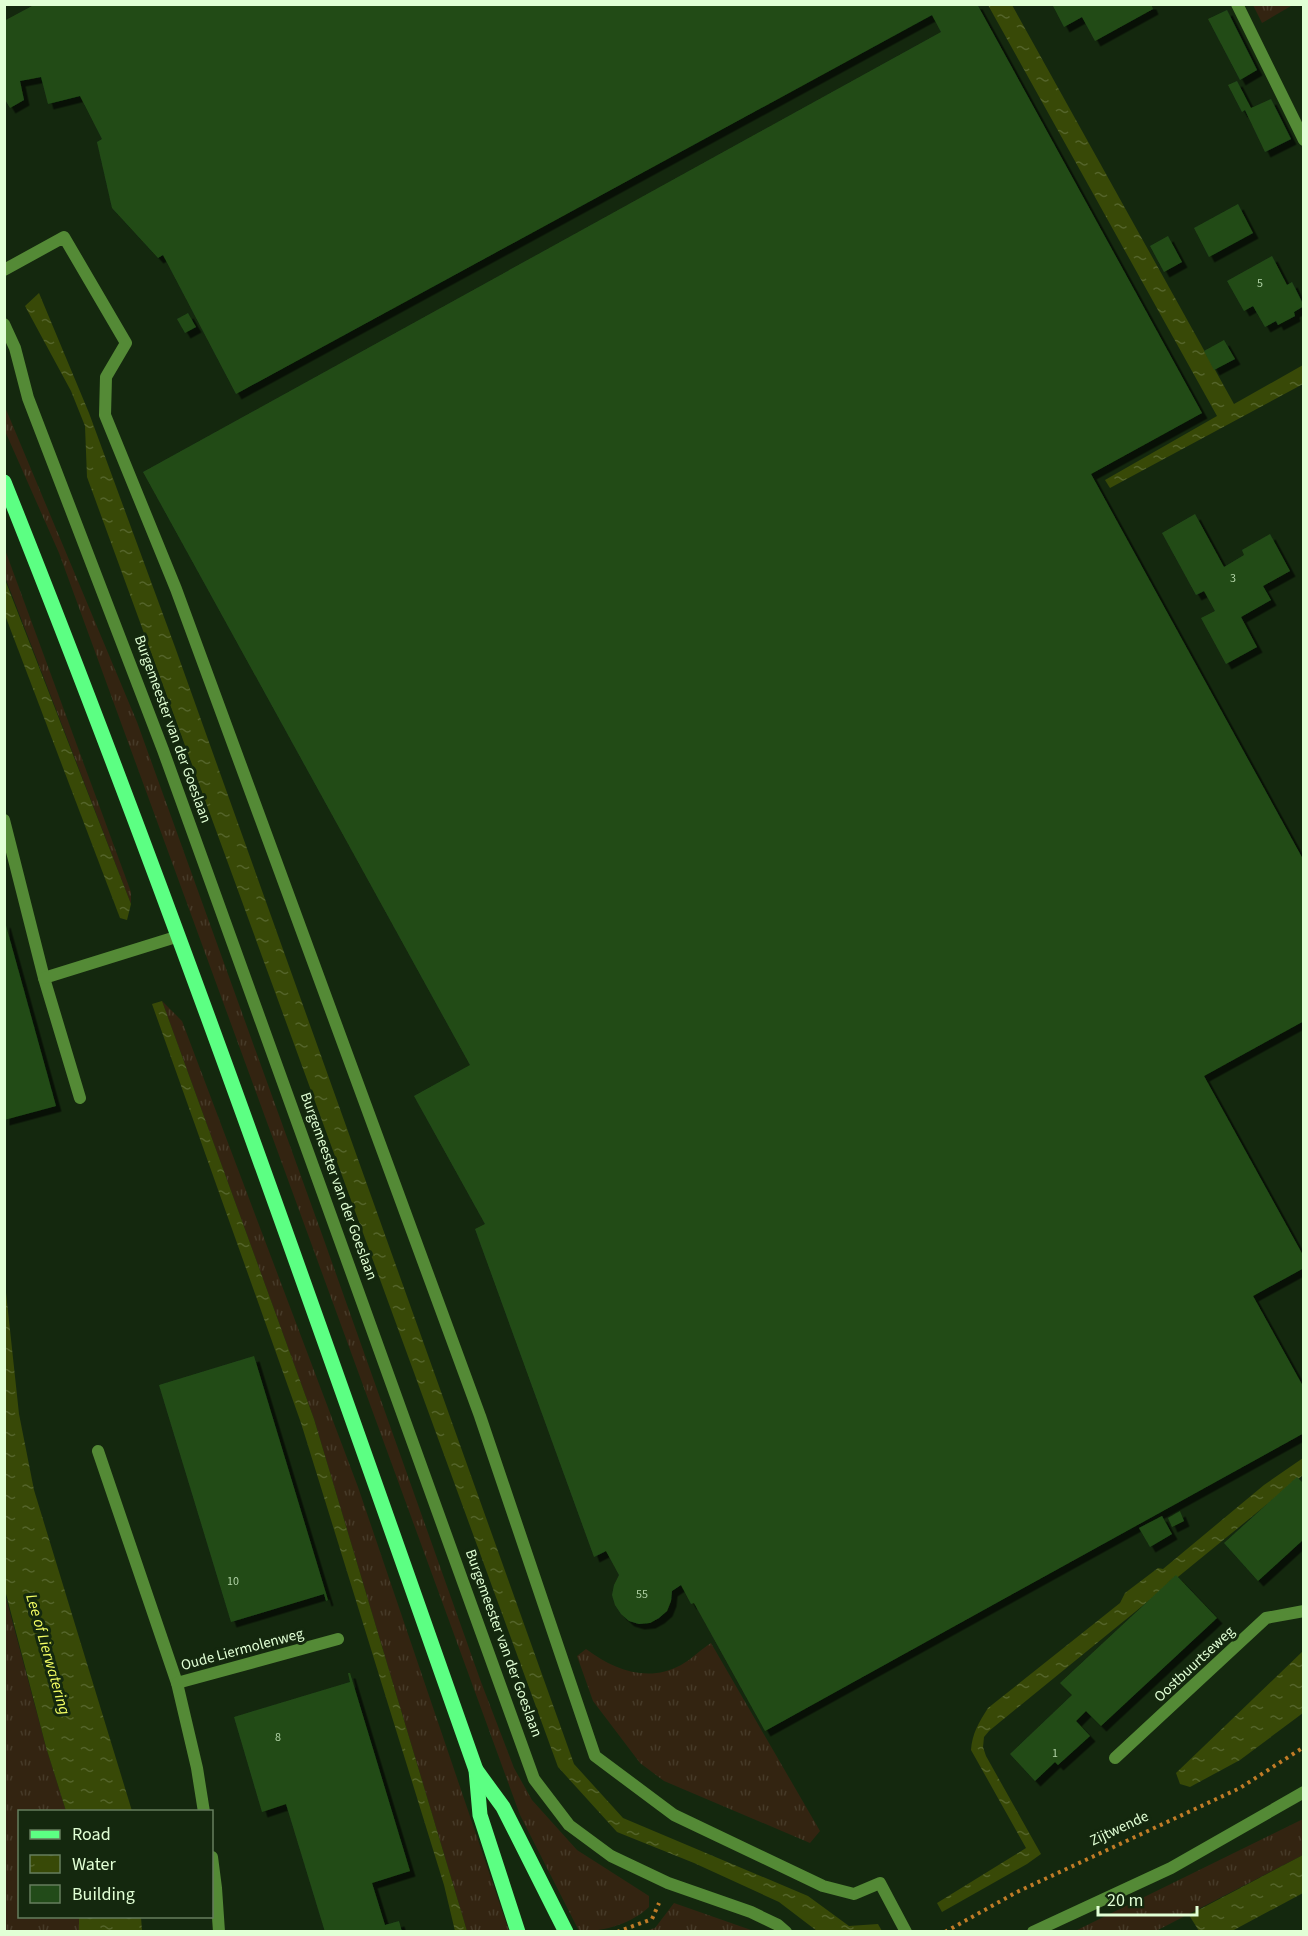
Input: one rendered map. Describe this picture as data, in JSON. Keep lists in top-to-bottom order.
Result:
{
  "streets": {
    "street": ["Burgemeester van der Goeslaan", "Oude Liermolenweg", "Oostbuurtseweg"],
    "path": ["Zijtwende"]
  },
  "water": ["Lee of Lierwatering"],
  "house_numbers": [
    "5",
    "3",
    "10",
    "55",
    "8",
    "1"
  ],
  "legend": ["Road", "Water", "Building"],
  "scale_bar": "20 m"
}
